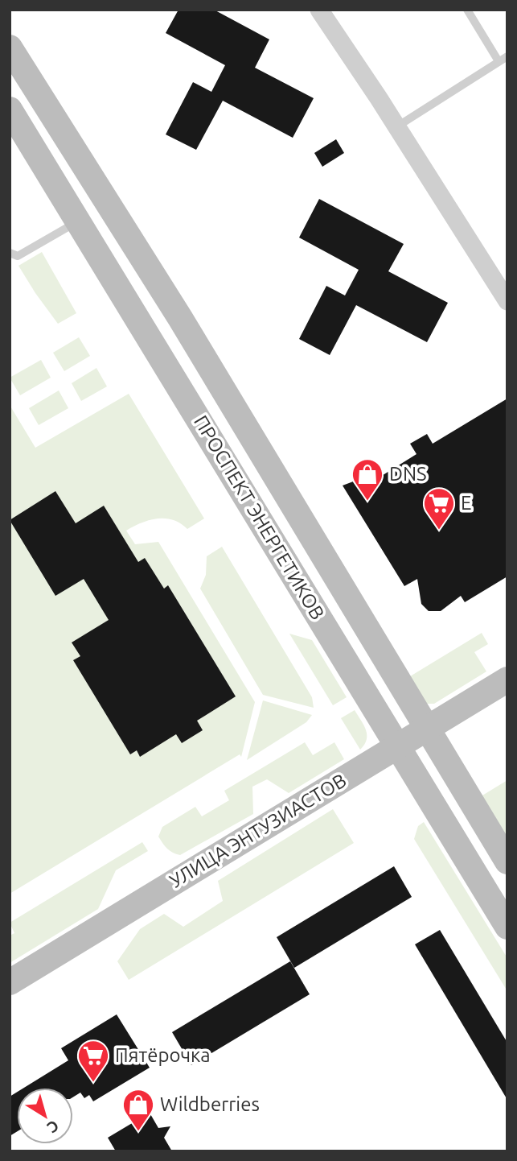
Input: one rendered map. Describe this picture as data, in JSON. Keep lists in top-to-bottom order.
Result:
{
  "streets": {
    "main road": ["ПРОСПЕКТ ЭНЕРГЕТИКОВ", "УЛИЦА ЭНТУЗИАСТОВ"]
  },
  "crossings": [
    ["ПРОСПЕКТ ЭНЕРГЕТИКОВ", "УЛИЦА ЭНТУЗИАСТОВ"]
  ],
  "places": {
    "shop": ["DNS", "Wildberries"],
    "supermarket": ["Е", "Пятёрочка"]
  },
  "north": "bottom right"
}
